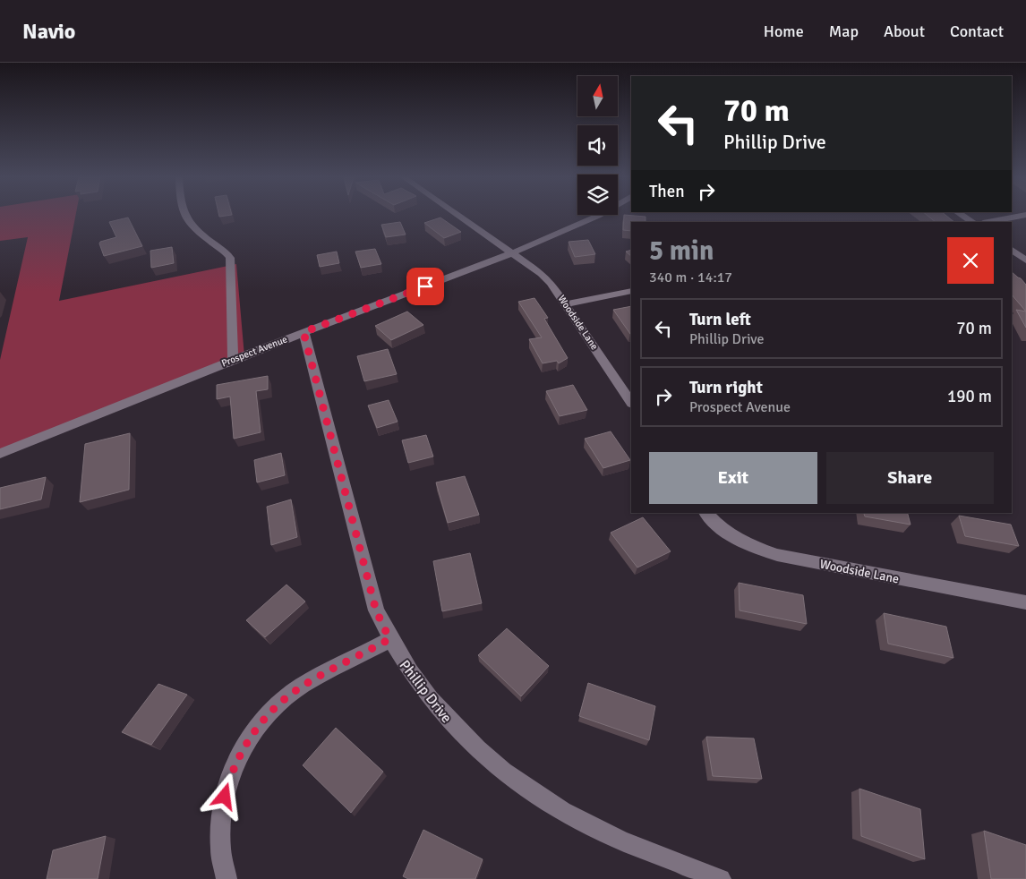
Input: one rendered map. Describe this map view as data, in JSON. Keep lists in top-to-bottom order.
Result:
{
  "streets": {
    "street": ["Woodside Lane", "Prospect Avenue", "Phillip Drive"]
  },
  "crossings": [
    ["Woodside Lane", "Prospect Avenue"],
    ["Prospect Avenue", "Phillip Drive"]
  ],
  "north": "top",
  "page": {
    "header": "Navio",
    "nav": [
      "Home",
      "Map",
      "About",
      "Contact"
    ],
    "turn": ["70 m", "Phillip Drive"],
    "then": "Then",
    "heading": ["5 min", "340 m · 14:17"],
    "list": [
      {
        "name": "Turn left",
        "note": "Phillip Drive",
        "value": "70 m"
      },
      {
        "name": "Turn right",
        "note": "Prospect Avenue",
        "value": "190 m"
      }
    ],
    "buttons": ["Exit", "Share"]
  }
}
